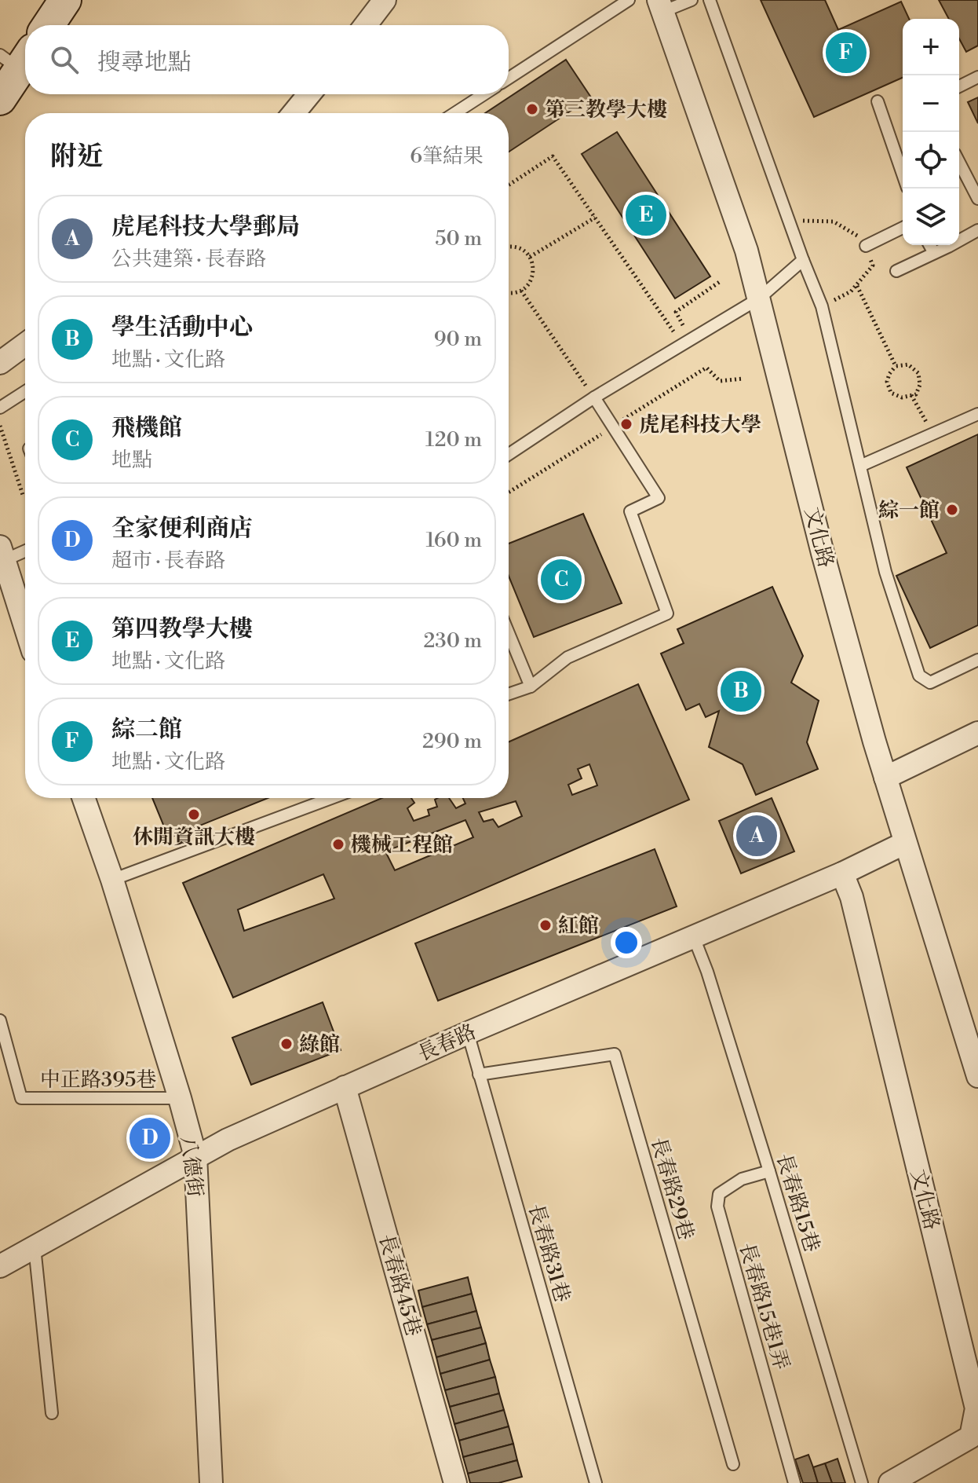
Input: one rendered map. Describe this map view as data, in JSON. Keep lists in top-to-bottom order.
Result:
{
  "streets": {
    "street": [
      "文化路",
      "長春路",
      "八德街",
      "長春路45巷"
    ],
    "lane": [
      "中正路395巷",
      "長春路29巷",
      "長春路15巷",
      "長春路31巷",
      "長春路15巷1弄"
    ]
  },
  "crossings": [
    ["文化路", "長春路"],
    ["長春路", "八德街"],
    ["長春路", "長春路15巷"],
    ["長春路", "長春路31巷"],
    ["長春路", "長春路45巷"],
    ["中正路395巷", "八德街"],
    ["長春路29巷", "長春路31巷"],
    ["長春路15巷", "長春路15巷1弄"]
  ],
  "places": [
    "第三教學大樓",
    "虎尾科技大學",
    "綜一館",
    "休閒資訊大樓",
    "機械工程館",
    "紅館",
    "綠館"
  ],
  "page": {
    "map_buttons": ["+", "−"],
    "search": "搜尋地點",
    "pins": [
      "F",
      "E",
      "C",
      "B",
      "A",
      "D"
    ],
    "heading": ["附近", "6筆結果"],
    "list": [
      {
        "mark": "A",
        "name": "虎尾科技大學郵局",
        "note": "公共建築 · 長春路",
        "value": "50 m"
      },
      {
        "mark": "B",
        "name": "學生活動中心",
        "note": "地點 · 文化路",
        "value": "90 m"
      },
      {
        "mark": "C",
        "name": "飛機館",
        "note": "地點",
        "value": "120 m"
      },
      {
        "mark": "D",
        "name": "全家便利商店",
        "note": "超市 · 長春路",
        "value": "160 m"
      },
      {
        "mark": "E",
        "name": "第四教學大樓",
        "note": "地點 · 文化路",
        "value": "230 m"
      },
      {
        "mark": "F",
        "name": "綜二館",
        "note": "地點 · 文化路",
        "value": "290 m"
      }
    ]
  }
}
